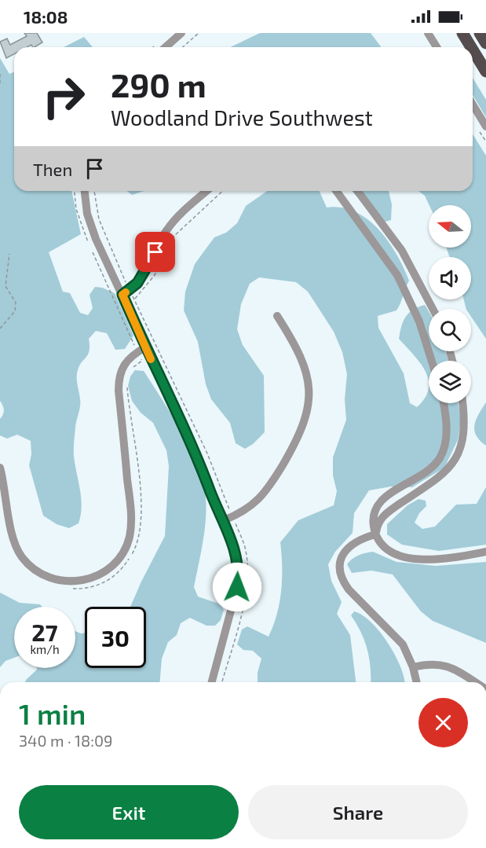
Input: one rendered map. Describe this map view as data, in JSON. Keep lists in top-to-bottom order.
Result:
{
  "north": "left",
  "page": {
    "status": "18:08",
    "turn": ["290 m", "Woodland Drive Southwest"],
    "then": "Then",
    "speed": "27 km/h",
    "limit": "30",
    "heading": ["1 min", "340 m · 18:09"],
    "buttons": ["Exit", "Share"]
  }
}
